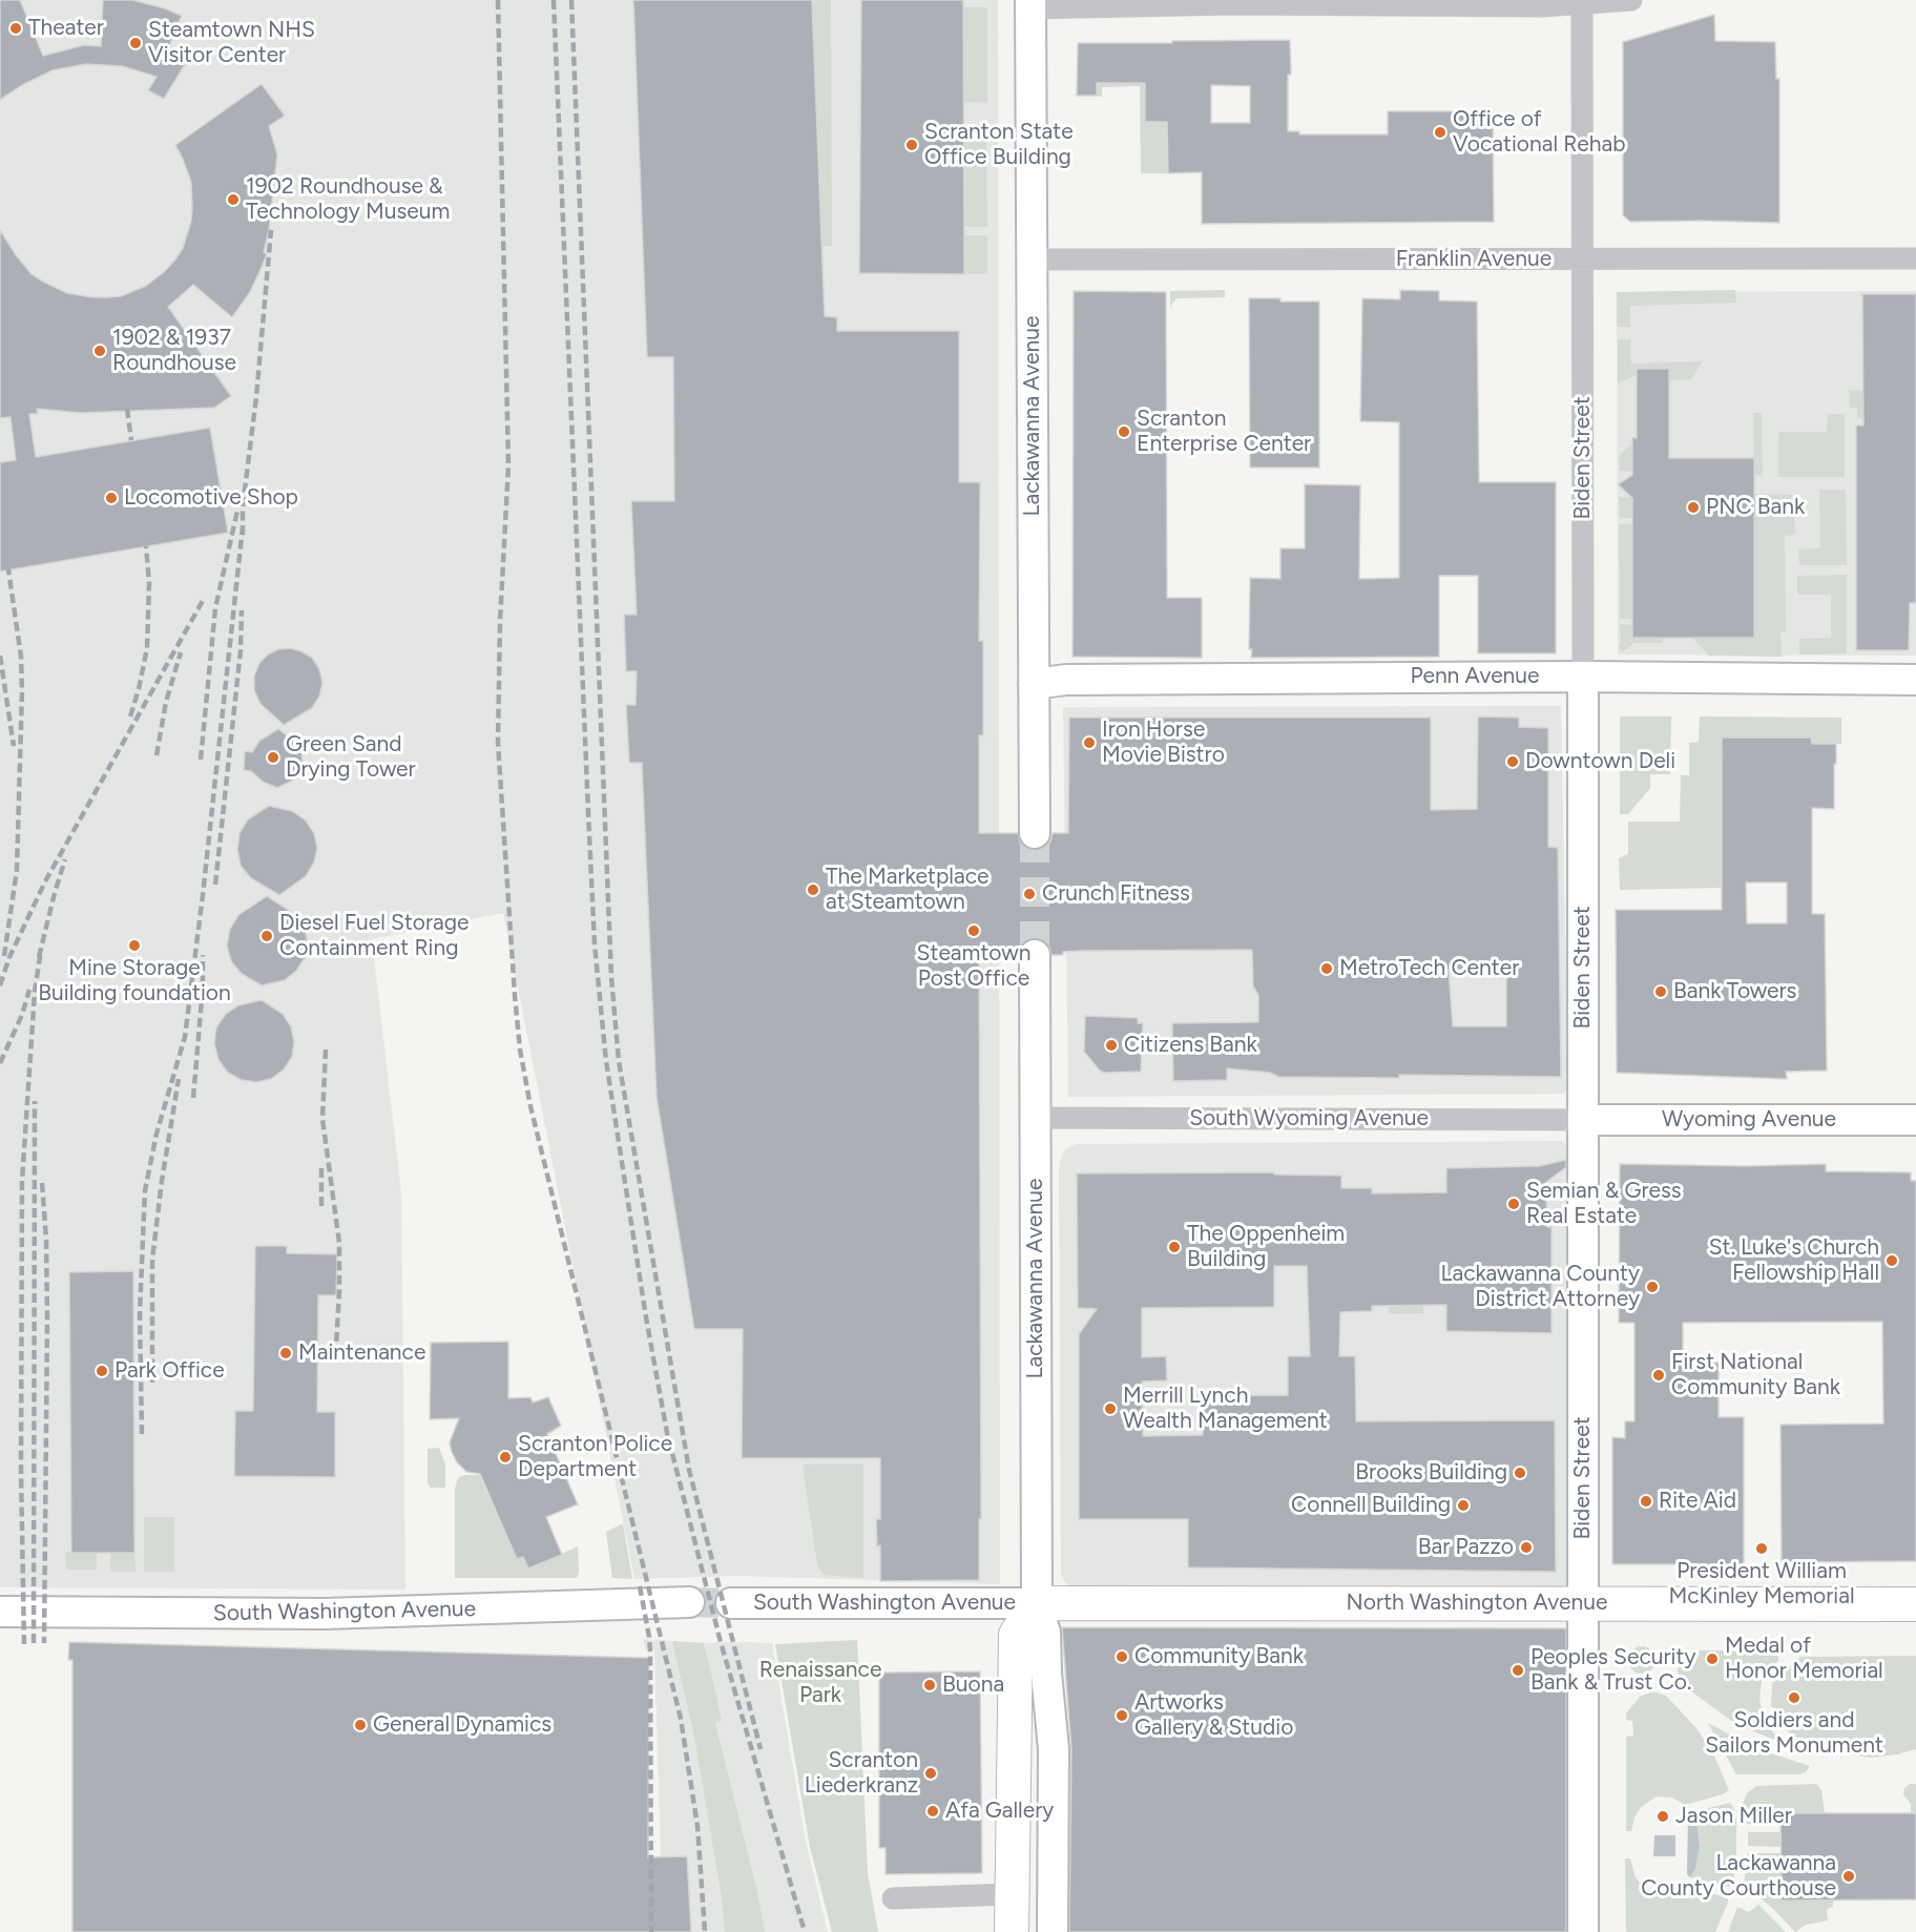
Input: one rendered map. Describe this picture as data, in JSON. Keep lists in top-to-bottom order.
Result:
{
  "streets": {
    "main road": [
      "Lackawanna Avenue",
      "Biden Street",
      "Penn Avenue",
      "Wyoming Avenue",
      "South Washington Avenue",
      "North Washington Avenue"
    ],
    "street": ["Franklin Avenue", "South Wyoming Avenue"]
  },
  "crossings": [
    ["Franklin Avenue", "Lackawanna Avenue"],
    ["Franklin Avenue", "Biden Street"],
    ["Lackawanna Avenue", "Penn Avenue"],
    ["Lackawanna Avenue", "South Wyoming Avenue"],
    ["Lackawanna Avenue", "South Washington Avenue"],
    ["Lackawanna Avenue", "North Washington Avenue"],
    ["Biden Street", "Penn Avenue"],
    ["Biden Street", "South Wyoming Avenue"],
    ["Biden Street", "Wyoming Avenue"],
    ["Biden Street", "North Washington Avenue"],
    ["South Wyoming Avenue", "Wyoming Avenue"],
    ["South Washington Avenue", "North Washington Avenue"]
  ],
  "parks": ["Renaissance Park"],
  "places": [
    "Theater",
    "Steamtown NHS Visitor Center",
    "Office of Vocational Rehab",
    "Scranton State Office Building",
    "1902 Roundhouse & Technology Museum",
    "1902 & 1937 Roundhouse",
    "Scranton Enterprise Center",
    "Locomotive Shop",
    "PNC Bank",
    "Iron Horse Movie Bistro",
    "Green Sand Drying Tower",
    "Downtown Deli",
    "The Marketplace at Steamtown",
    "Crunch Fitness",
    "Steamtown Post Office",
    "Diesel Fuel Storage Containment Ring",
    "Mine Storage Building foundation",
    "MetroTech Center",
    "Bank Towers",
    "Citizens Bank",
    "Semian & Gress Real Estate",
    "The Oppenheim Building",
    "St. Luke's Church Fellowship Hall",
    "Lackawanna County District Attorney",
    "Maintenance",
    "Park Office",
    "First National Community Bank",
    "Merrill Lynch Wealth Management",
    "Scranton Police Department",
    "Brooks Building",
    "Rite Aid",
    "Connell Building",
    "Bar Pazzo",
    "President William McKinley Memorial",
    "Community Bank",
    "Medal of Honor Memorial",
    "Peoples Security Bank & Trust Co.",
    "Buona",
    "Soldiers and Sailors Monument",
    "Artworks Gallery & Studio",
    "General Dynamics",
    "Scranton Liederkranz",
    "Afa Gallery",
    "Jason Miller",
    "Lackawanna County Courthouse"
  ]
}
